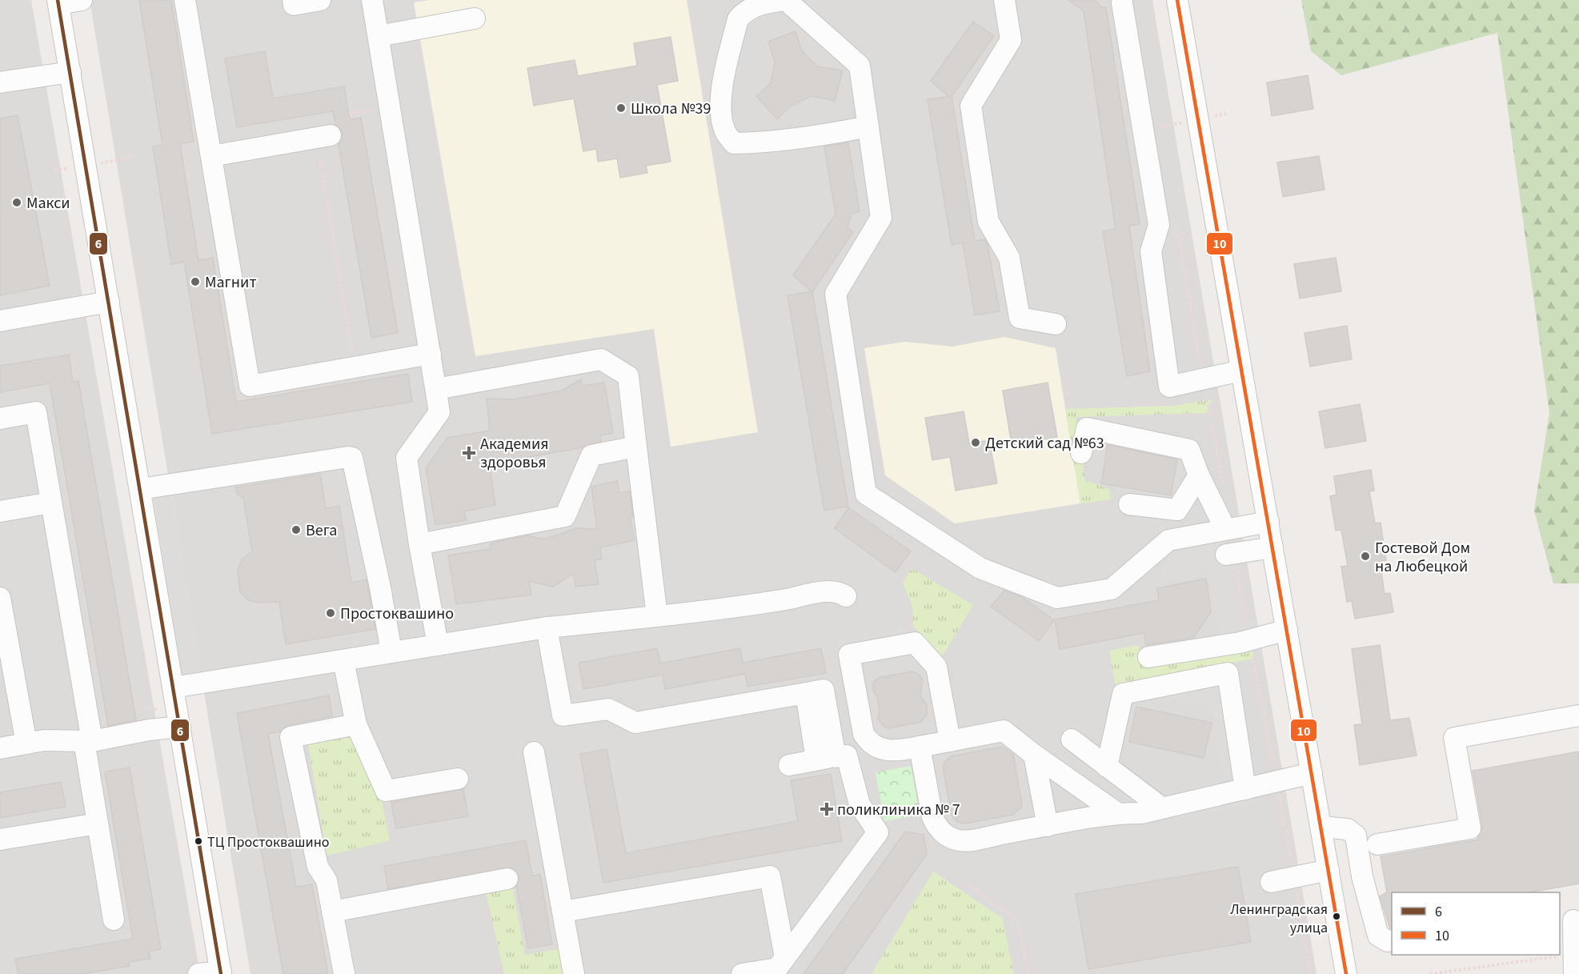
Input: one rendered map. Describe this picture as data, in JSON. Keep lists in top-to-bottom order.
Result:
{
  "places": {
    "other": [
      "Школа №39",
      "Макси",
      "Магнит",
      "Детский сад №63",
      "Вега",
      "Гостевой Дом на Любецкой",
      "Простоквашино",
      "ТЦ Простоквашино",
      "Ленинградская улица"
    ],
    "health": ["Академия здоровья", "поликлиника № 7"]
  },
  "lines": ["transit line 6", "transit line 10"],
  "legend": ["6", "10"]
}
